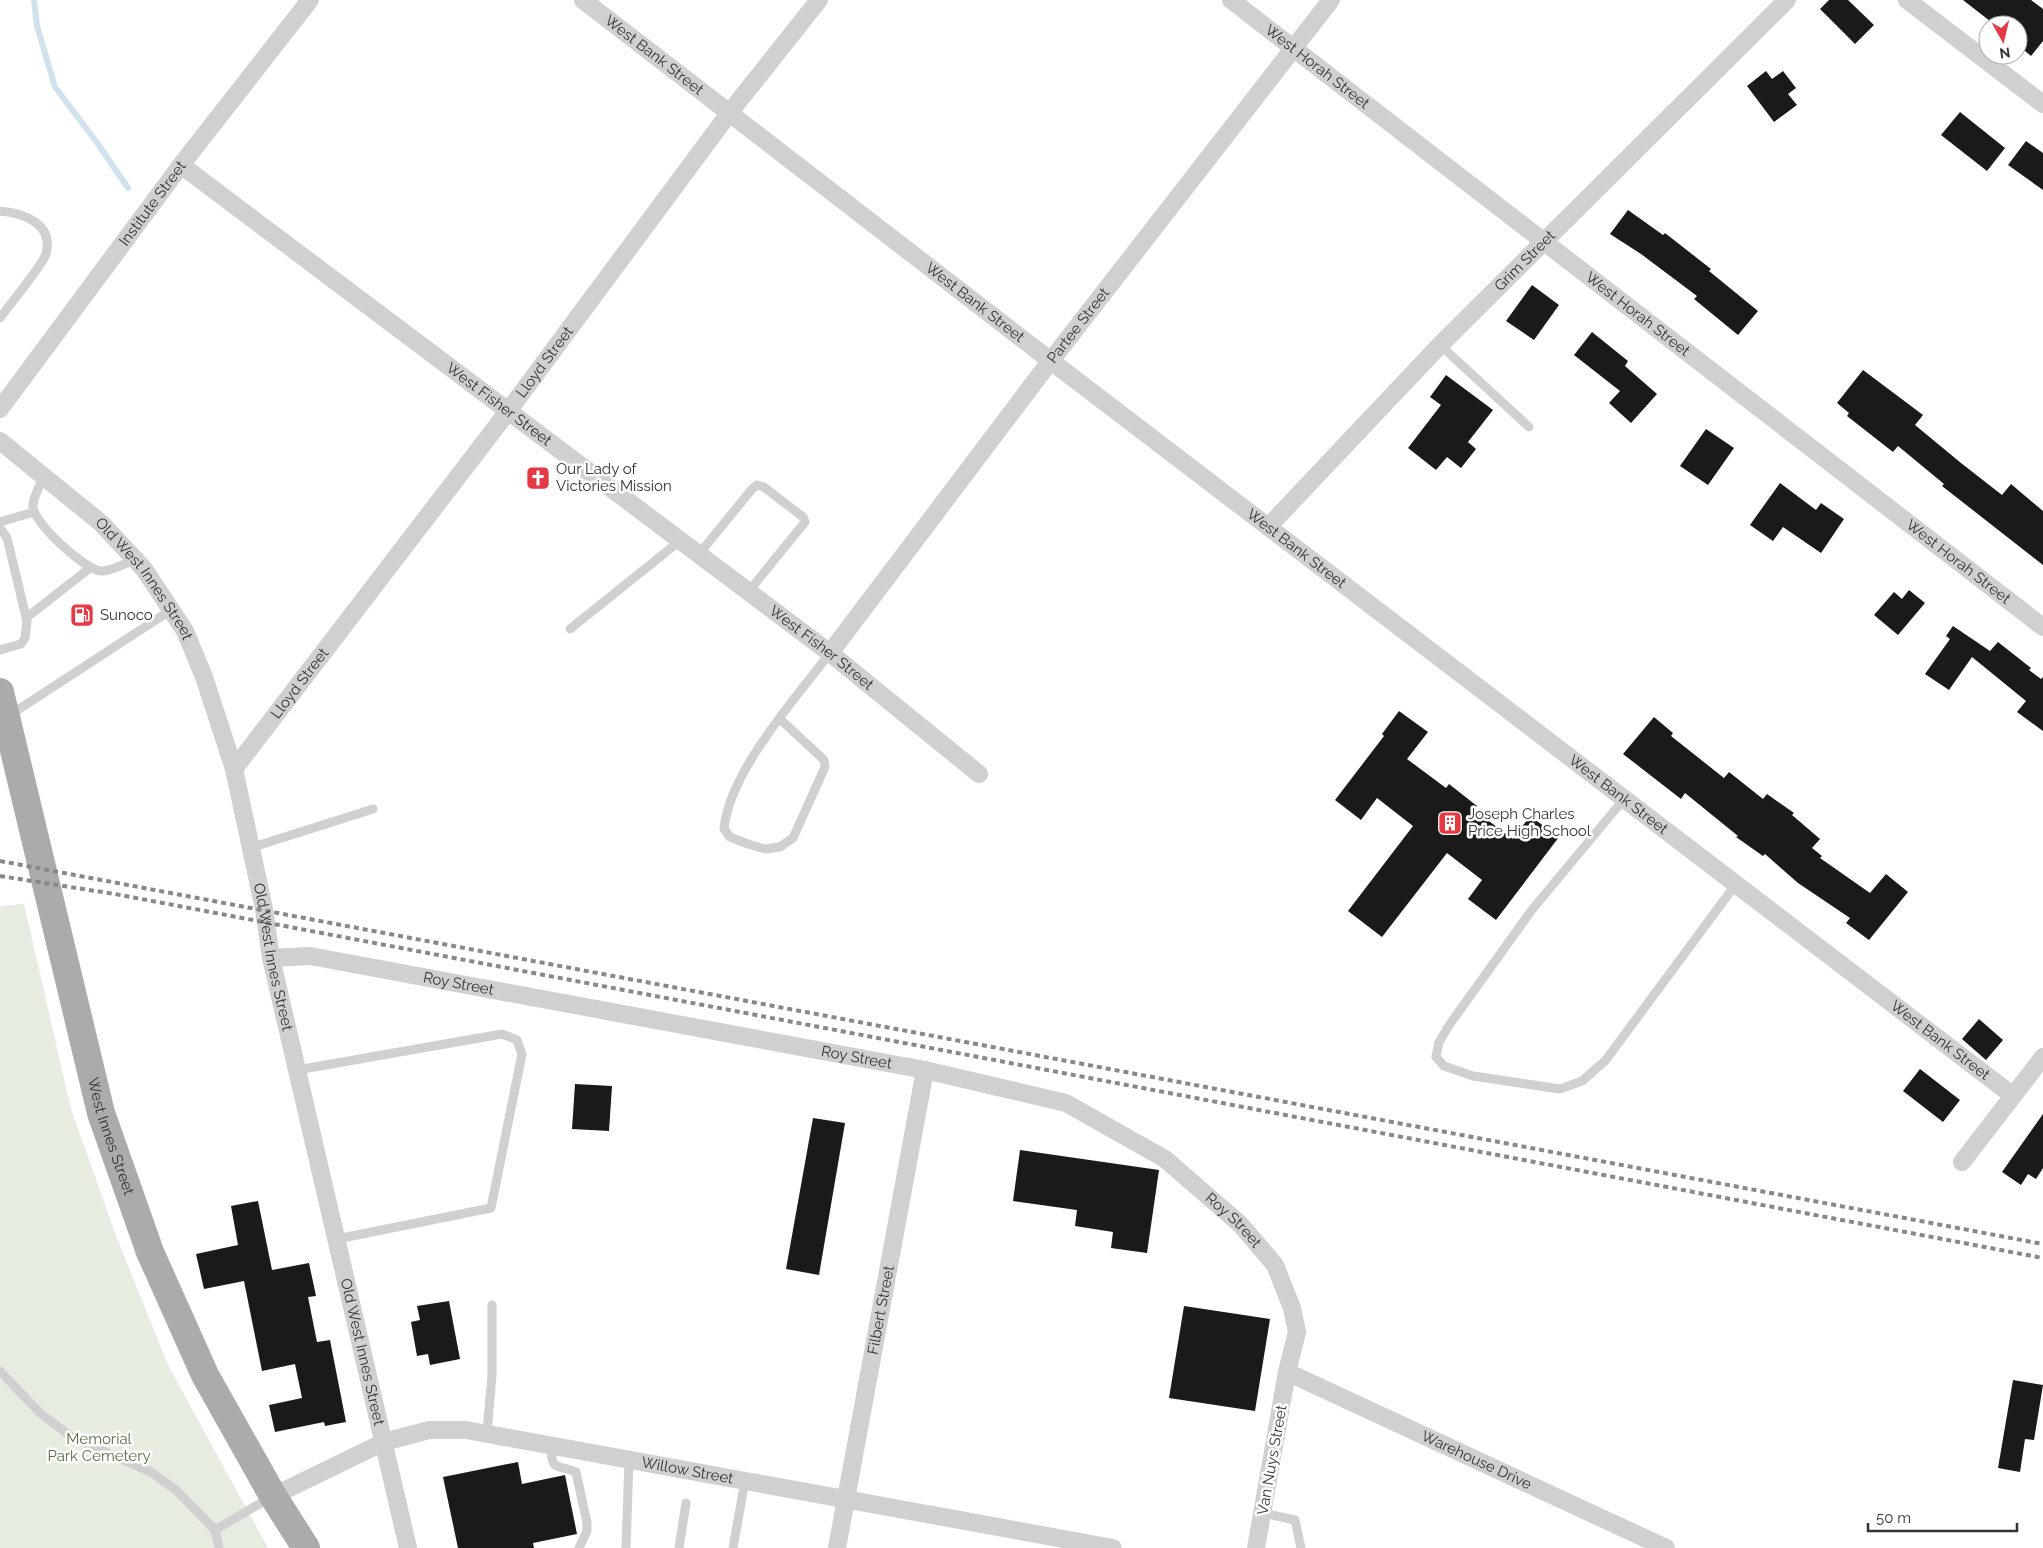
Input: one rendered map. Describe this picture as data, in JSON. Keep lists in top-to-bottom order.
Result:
{
  "streets": {
    "main road": ["West Innes Street"],
    "street": [
      "West Bank Street",
      "West Horah Street",
      "Institute Street",
      "Grim Street",
      "Partee Street",
      "Lloyd Street",
      "West Fisher Street",
      "Old West Innes Street",
      "Roy Street",
      "Filbert Street",
      "Van Nuys Street",
      "Warehouse Drive",
      "Willow Street"
    ]
  },
  "crossings": [
    ["West Bank Street", "Grim Street"],
    ["West Bank Street", "Partee Street"],
    ["West Bank Street", "Lloyd Street"],
    ["West Horah Street", "Grim Street"],
    ["West Horah Street", "Partee Street"],
    ["Institute Street", "West Fisher Street"],
    ["Partee Street", "West Fisher Street"],
    ["Lloyd Street", "West Fisher Street"],
    ["Lloyd Street", "Old West Innes Street"],
    ["Old West Innes Street", "Roy Street"],
    ["Old West Innes Street", "Willow Street"],
    ["Roy Street", "Filbert Street"],
    ["Roy Street", "Van Nuys Street"],
    ["Roy Street", "Warehouse Drive"],
    ["West Innes Street", "Willow Street"],
    ["Filbert Street", "Willow Street"],
    ["Van Nuys Street", "Warehouse Drive"]
  ],
  "parks": ["Memorial Park Cemetery"],
  "places": {
    "church": ["Our Lady of Victories Mission"],
    "fuel station": ["Sunoco"],
    "building": ["Joseph Charles Price High School"]
  },
  "scale_bar": "50 m",
  "north": "bottom"
}
